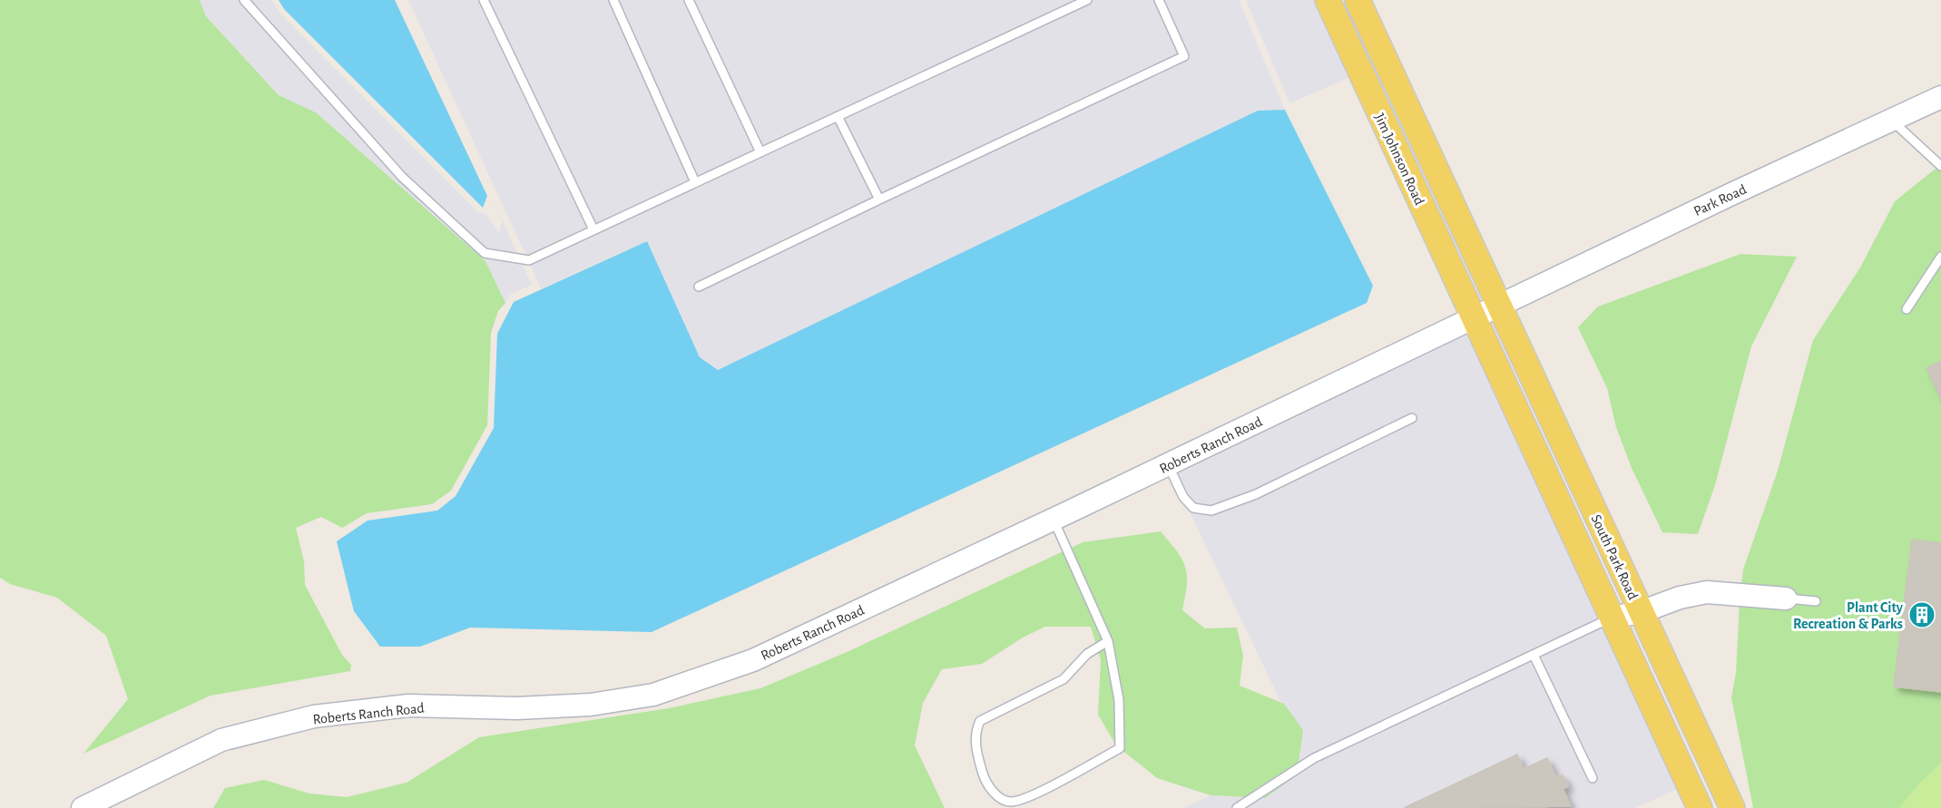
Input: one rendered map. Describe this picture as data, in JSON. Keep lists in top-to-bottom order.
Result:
{
  "streets": {
    "main road": ["Jim Johnson Road", "South Park Road"],
    "street": ["Park Road", "Roberts Ranch Road"]
  },
  "crossings": [
    ["Jim Johnson Road", "Park Road"],
    ["Jim Johnson Road", "Roberts Ranch Road"],
    ["Jim Johnson Road", "South Park Road"],
    ["Park Road", "Roberts Ranch Road"],
    ["Park Road", "South Park Road"],
    ["Roberts Ranch Road", "South Park Road"]
  ],
  "places": {
    "building": ["Plant City Recreation & Parks"]
  }
}
